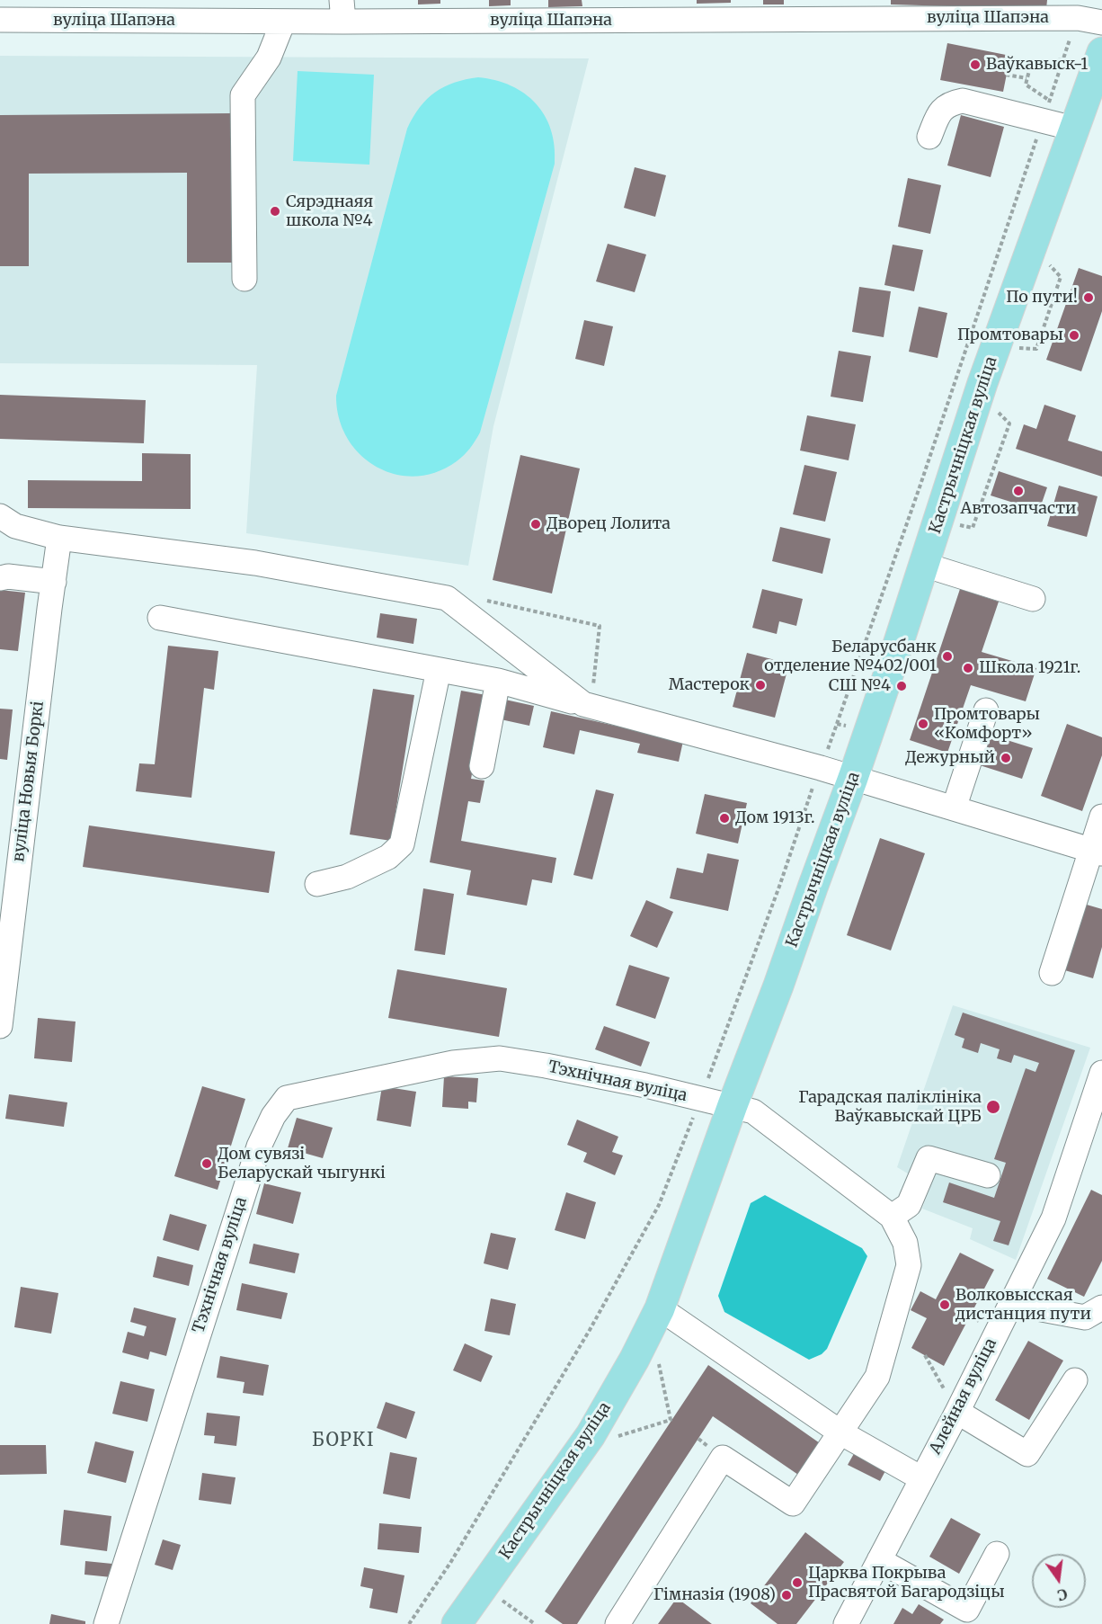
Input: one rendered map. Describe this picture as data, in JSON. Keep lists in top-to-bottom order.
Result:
{
  "streets": {
    "main road": ["Кастрычніцкая вуліца"],
    "street": [
      "вуліца Шапэна",
      "вуліца Новыя Боркі",
      "Тэхнічная вуліца",
      "Алейная вуліца"
    ]
  },
  "crossings": [
    ["Кастрычніцкая вуліца", "Тэхнічная вуліца"]
  ],
  "districts": ["БОРКІ"],
  "places": [
    "Ваўкавыск-1",
    "Сярэднаяя школа №4",
    "По пути!",
    "Промтовары",
    "Автозапчасти",
    "Дворец Лолита",
    "Беларусбанк отделение №402/001",
    "Школа 1921г.",
    "Мастерок",
    "СШ №4",
    "Промтовары «Комфорт»",
    "Дежурный",
    "Дом 1913г.",
    "Гарадская паліклініка Ваўкавыскай ЦРБ",
    "Дом сувязі Беларускай чыгункі",
    "Волковысская дистанция пути",
    "Царква Покрыва Прасвятой Багародзіцы",
    "Гімназія (1908)"
  ],
  "north": "bottom"
}
